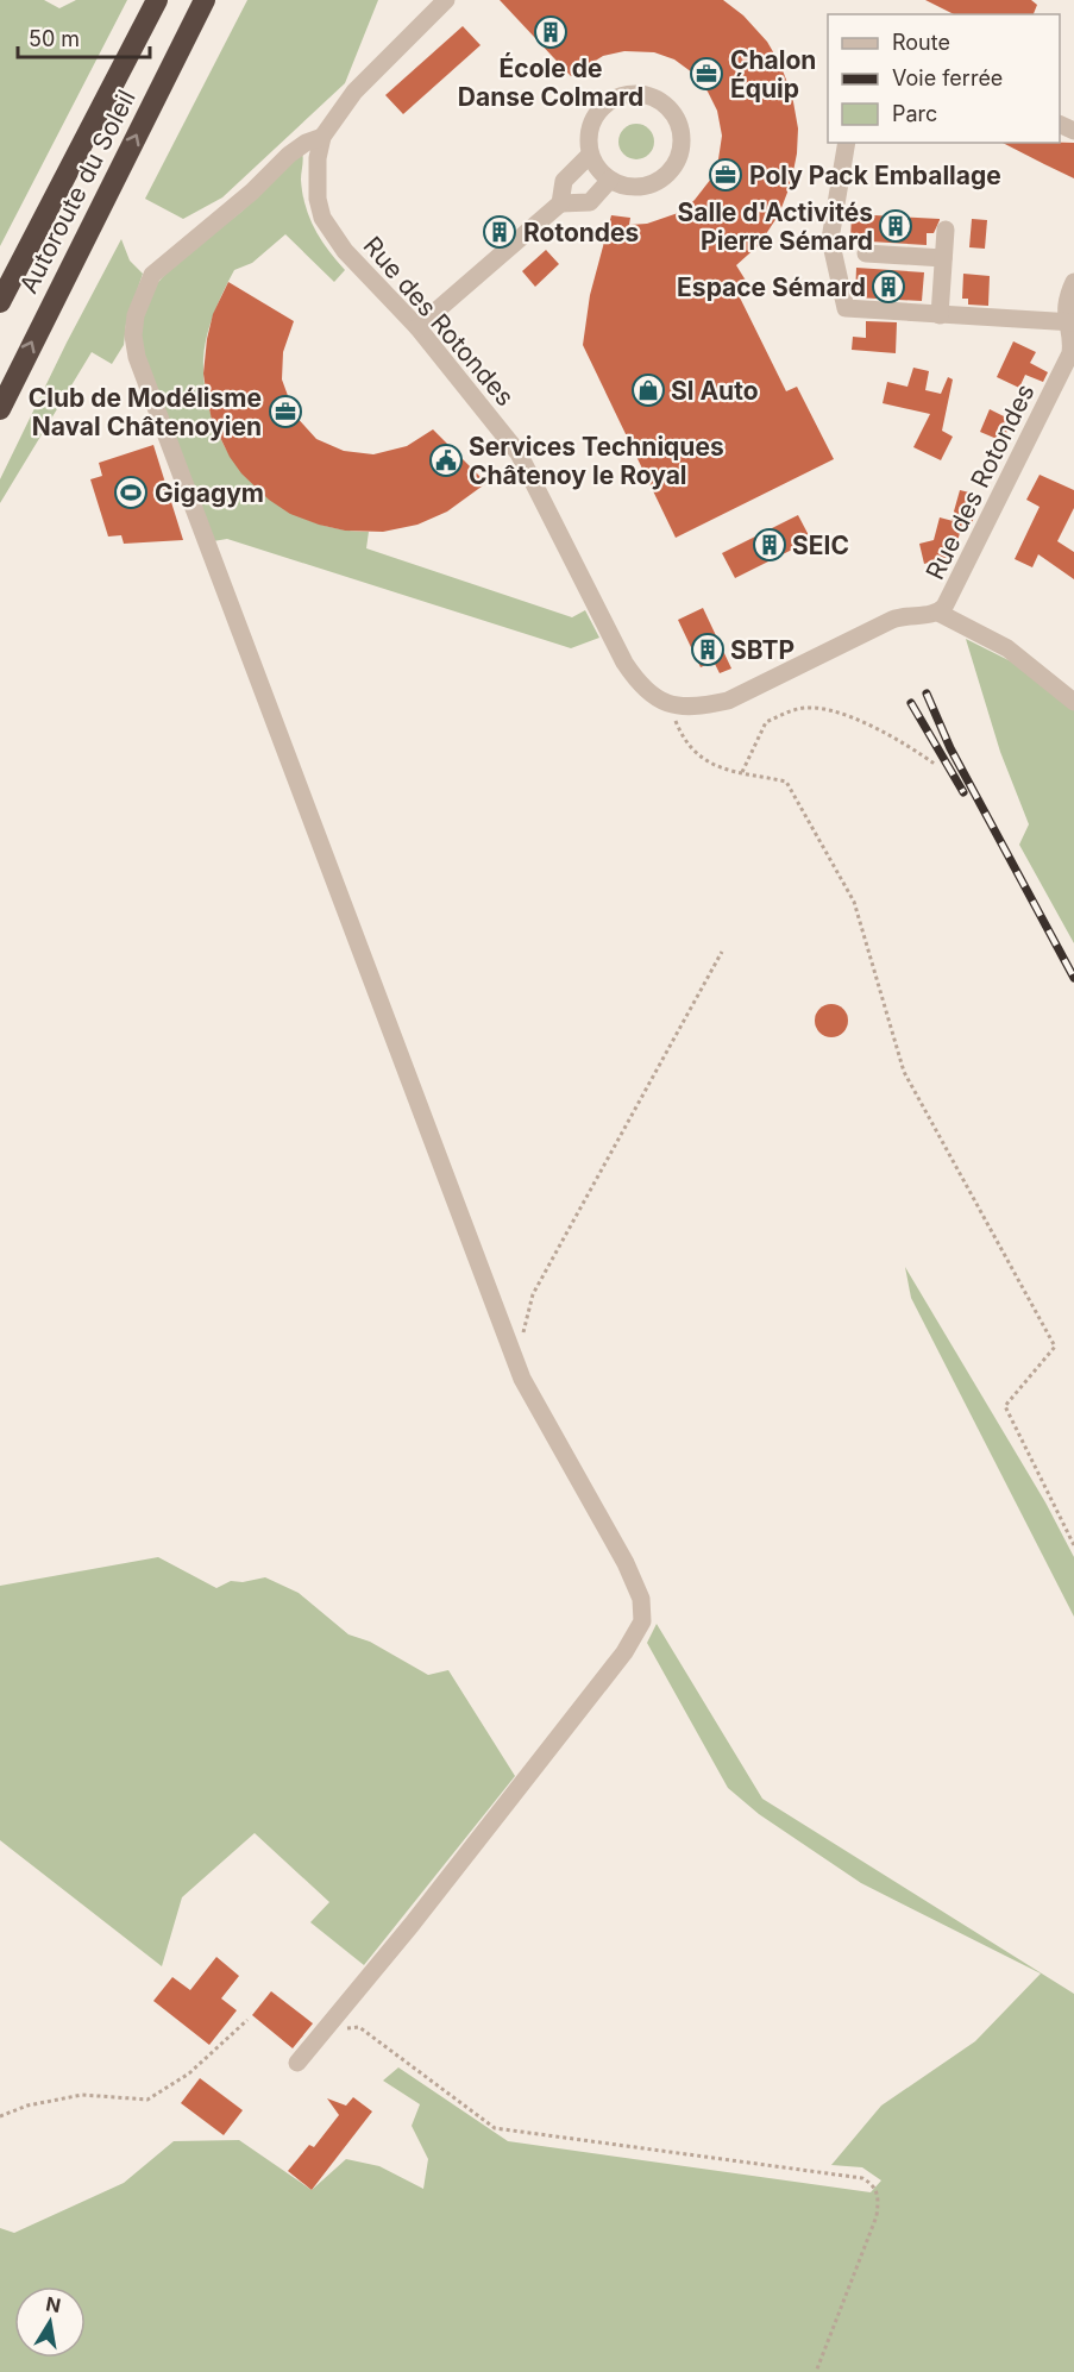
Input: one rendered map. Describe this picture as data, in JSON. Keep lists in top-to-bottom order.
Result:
{
  "streets": {
    "highway": ["Autoroute du Soleil"],
    "street": ["Rue des Rotondes"]
  },
  "places": {
    "building": [
      "École de Danse Colmard",
      "Salle d'Activités Pierre Sémard",
      "Rotondes",
      "Espace Sémard",
      "SEIC",
      "SBTP"
    ],
    "office": ["Chalon Équip", "Poly Pack Emballage", "Club de Modélisme Naval Châtenoyien"],
    "shop": ["Sl Auto"],
    "public building": ["Services Techniques Châtenoy le Royal"],
    "sports": ["Gigagym"]
  },
  "legend": ["Route", "Voie ferrée", "Parc"],
  "scale_bar": "50 m",
  "north": "top"
}
